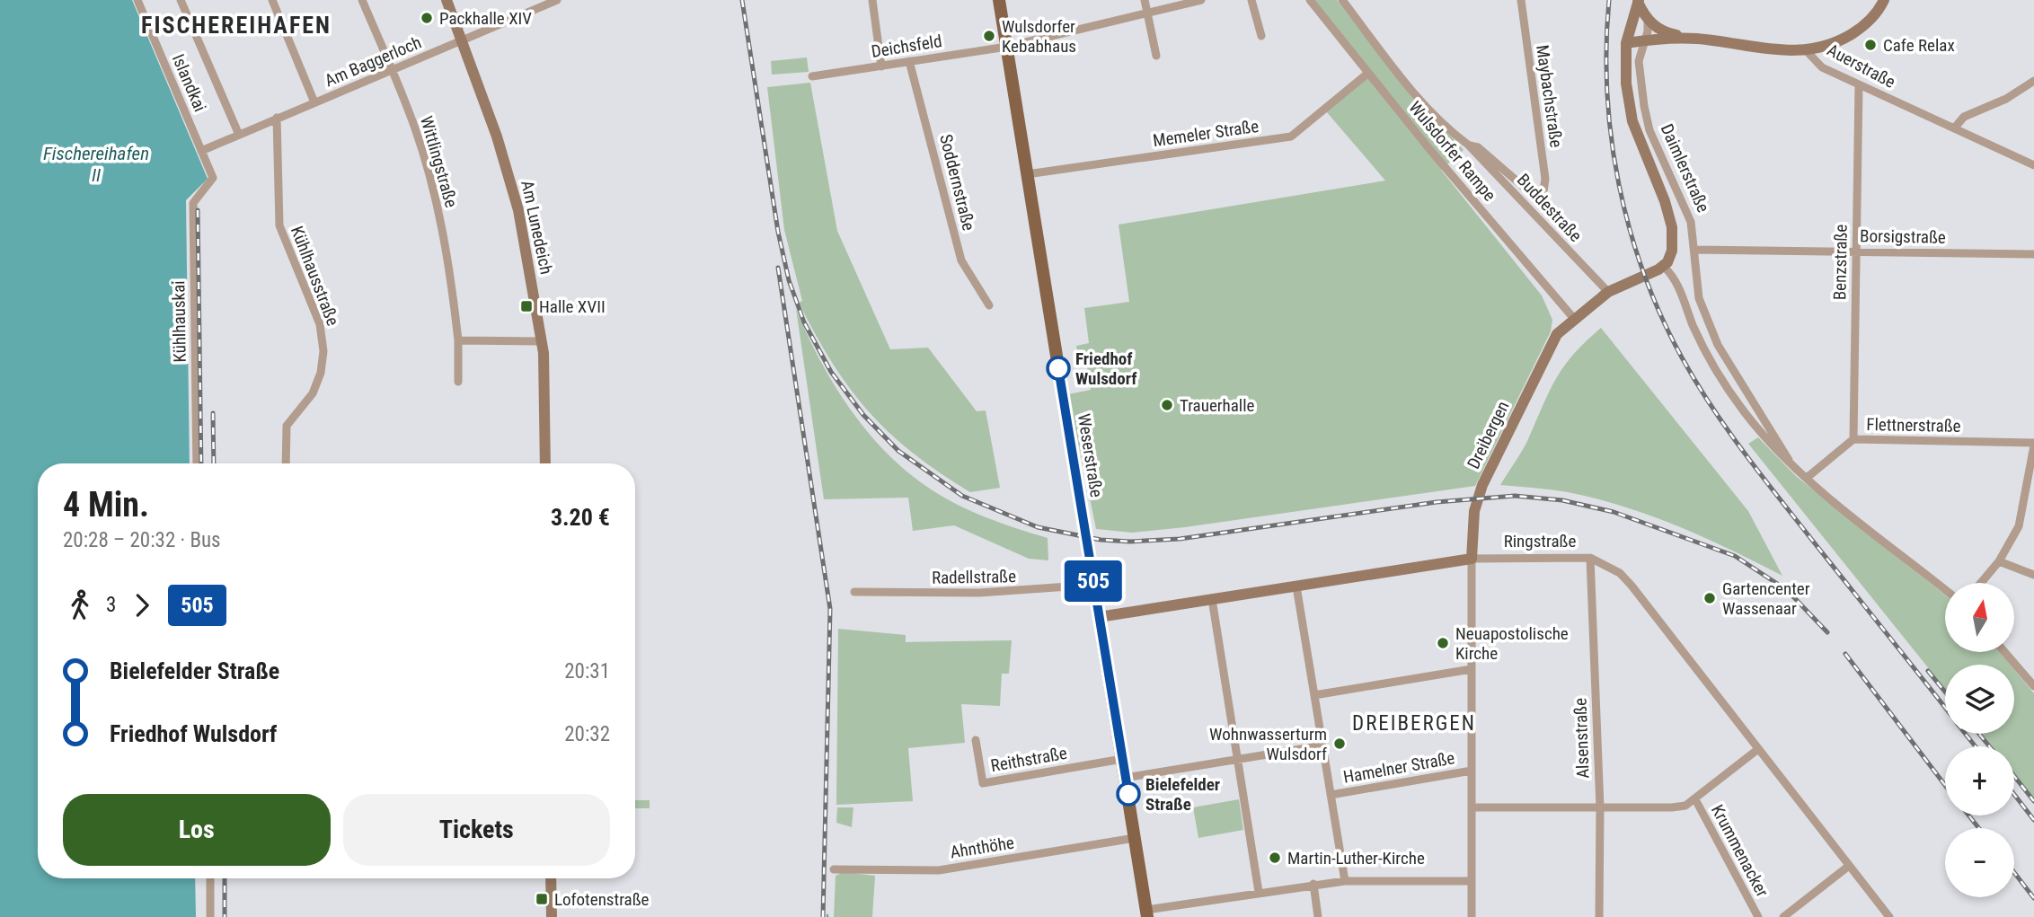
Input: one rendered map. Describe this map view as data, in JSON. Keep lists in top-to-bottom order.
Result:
{
  "streets": {
    "main road": ["Weserstraße"],
    "street": [
      "Deichsfeld",
      "Am Baggerloch",
      "Auerstraße",
      "Islandkai",
      "Maybachstraße",
      "Memeler Straße",
      "Wulsdorfer Rampe",
      "Wittlingstraße",
      "Daimlerstraße",
      "Soddernstraße",
      "Buddestraße",
      "Am Lunedeich",
      "Borsigstraße",
      "Benzstraße",
      "Kühlhausstraße",
      "Kühlhauskai",
      "Flettnerstraße",
      "Dreibergen",
      "Ringstraße",
      "Radellstraße",
      "Alsenstraße",
      "Reithstraße",
      "Hamelner Straße",
      "Ahnthöhe",
      "Krummenacker"
    ]
  },
  "crossings": [
    ["Deichsfeld", "Soddernstraße"],
    ["Deichsfeld", "Weserstraße"],
    ["Am Baggerloch", "Islandkai"],
    ["Am Baggerloch", "Wittlingstraße"],
    ["Am Baggerloch", "Am Lunedeich"],
    ["Am Baggerloch", "Kühlhausstraße"],
    ["Auerstraße", "Daimlerstraße"],
    ["Auerstraße", "Benzstraße"],
    ["Islandkai", "Kühlhauskai"],
    ["Maybachstraße", "Buddestraße"],
    ["Memeler Straße", "Wulsdorfer Rampe"],
    ["Memeler Straße", "Weserstraße"],
    ["Wulsdorfer Rampe", "Dreibergen"],
    ["Daimlerstraße", "Borsigstraße"],
    ["Daimlerstraße", "Flettnerstraße"],
    ["Daimlerstraße", "Dreibergen"],
    ["Buddestraße", "Dreibergen"],
    ["Borsigstraße", "Benzstraße"],
    ["Benzstraße", "Flettnerstraße"],
    ["Dreibergen", "Ringstraße"],
    ["Dreibergen", "Hamelner Straße"],
    ["Weserstraße", "Ringstraße"],
    ["Weserstraße", "Radellstraße"],
    ["Weserstraße", "Reithstraße"],
    ["Weserstraße", "Ahnthöhe"],
    ["Ringstraße", "Alsenstraße"]
  ],
  "districts": ["FISCHEREIHAFEN", "DREIBERGEN"],
  "water": ["Fischereihafen II"],
  "places": {
    "other": [
      "Packhalle XIV",
      "Wulsdorfer Kebabhaus",
      "Cafe Relax",
      "Friedhof Wulsdorf",
      "Trauerhalle",
      "Gartencenter Wassenaar",
      "Neuapostolische Kirche",
      "Wohnwasserturm Wulsdorf",
      "Bielefelder Straße",
      "Martin-Luther-Kirche"
    ],
    "transit": ["Halle XVII", "Lofotenstraße"]
  },
  "lines": ["bus line 505"],
  "north": "top",
  "page": {
    "on_map": "505",
    "heading": ["4 Min.", "20:28 – 20:32 · Bus", "3.20 €"],
    "legs": ["3", "505"],
    "map_buttons": ["+", "−"],
    "list": [
      {
        "name": "Bielefelder Straße",
        "value": "20:31"
      },
      {
        "name": "Friedhof Wulsdorf",
        "value": "20:32"
      }
    ],
    "buttons": ["Los", "Tickets"]
  }
}
